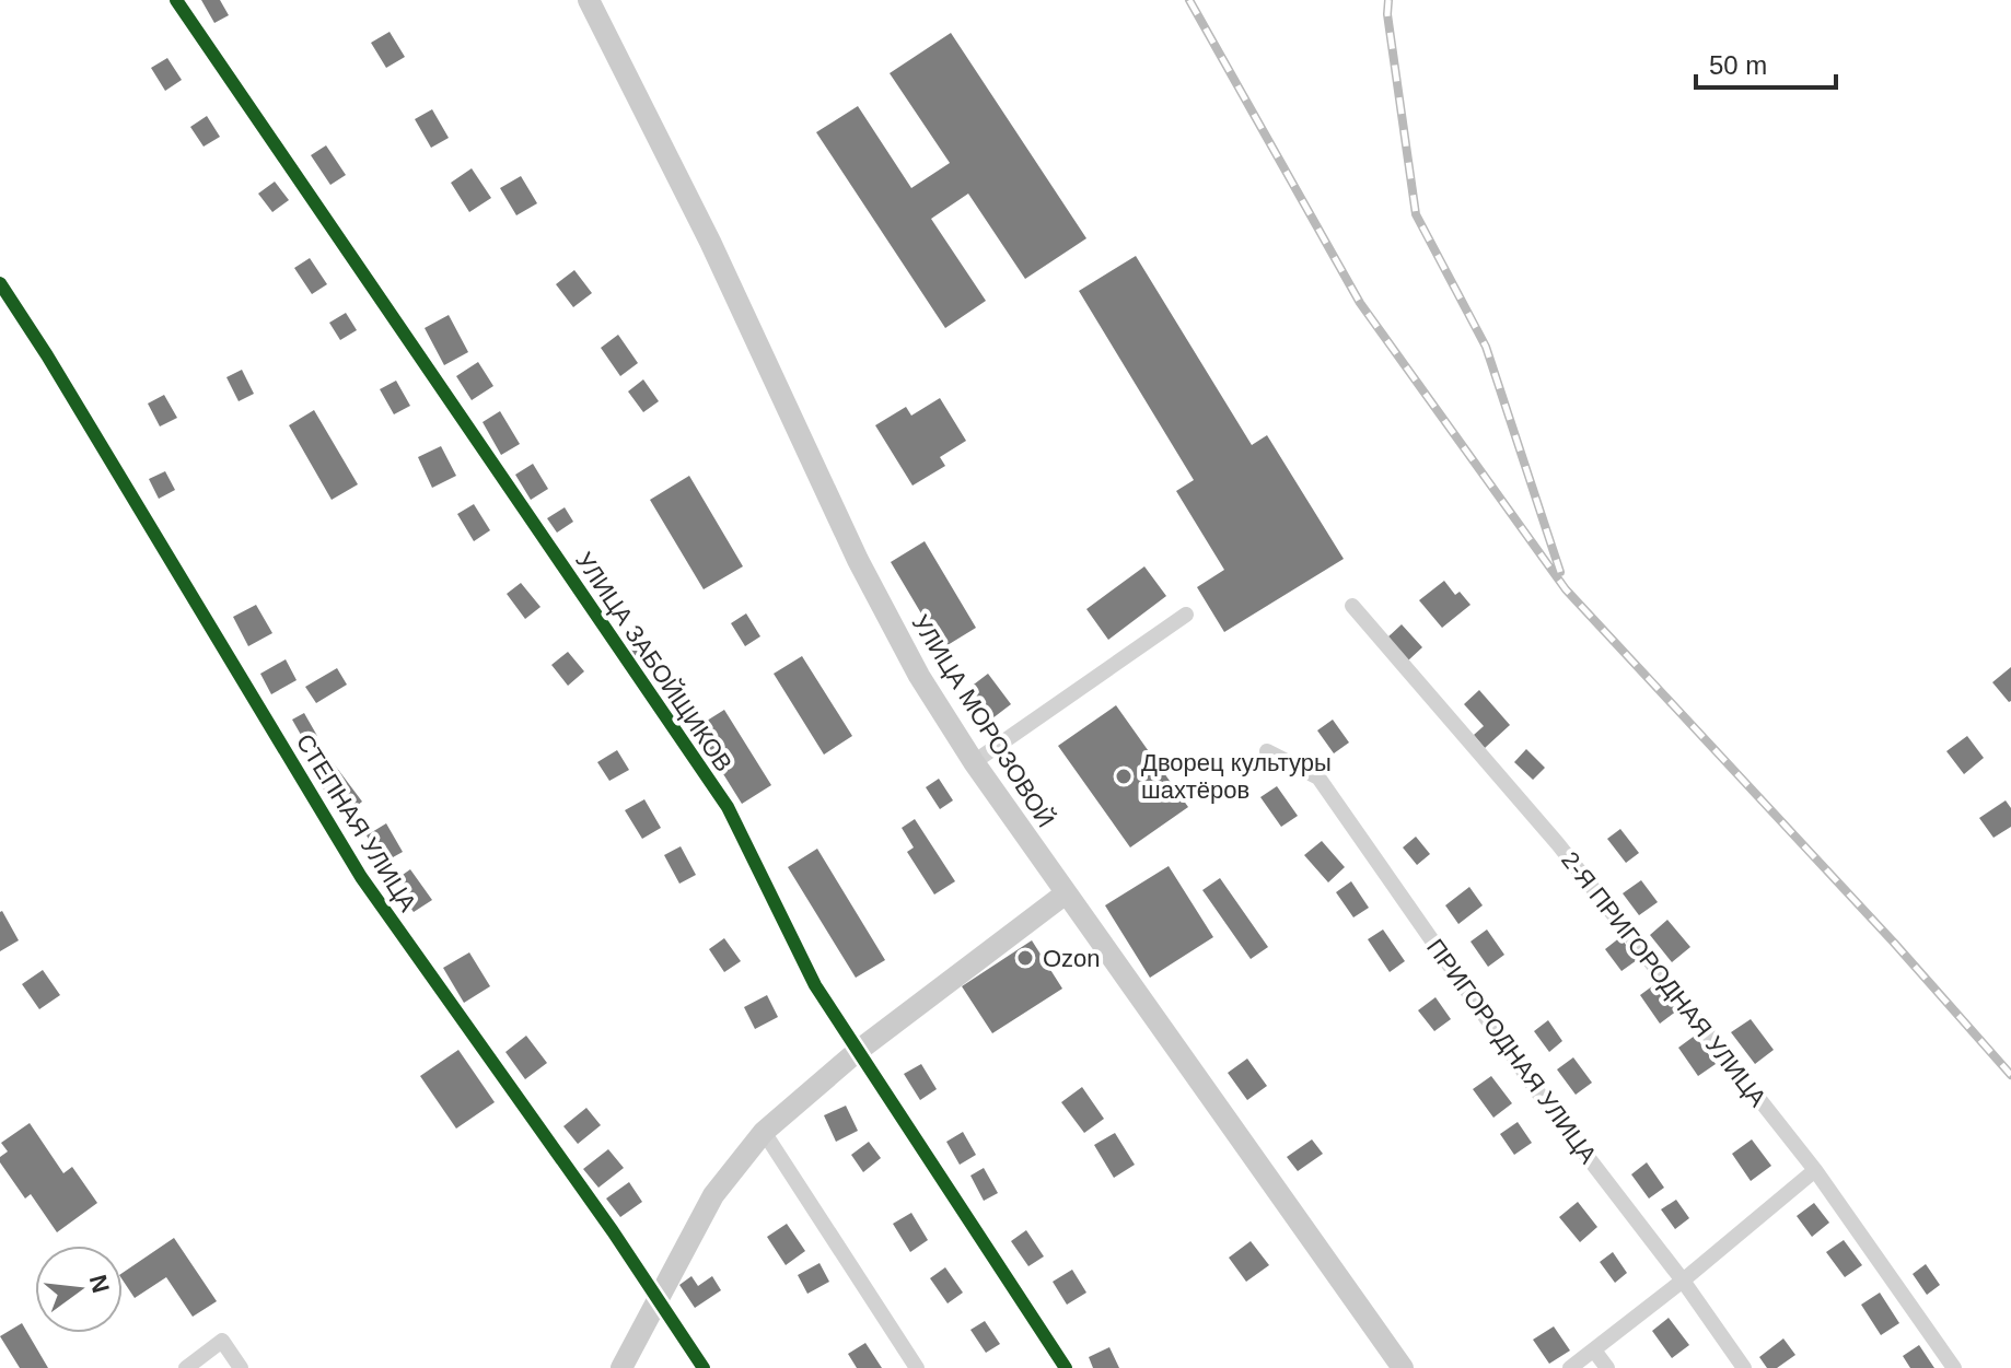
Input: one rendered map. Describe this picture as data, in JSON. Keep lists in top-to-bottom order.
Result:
{
  "streets": {
    "main road": ["УЛИЦА МОРОЗОВОЙ"],
    "street": [
      "УЛИЦА ЗАБОЙЩИКОВ",
      "СТЕПНАЯ УЛИЦА",
      "2-Я ПРИГОРОДНАЯ УЛИЦА",
      "ПРИГОРОДНАЯ УЛИЦА"
    ]
  },
  "places": ["Дворец культуры шахтёров", "Ozon"],
  "scale_bar": "50 m",
  "north": "right"
}
